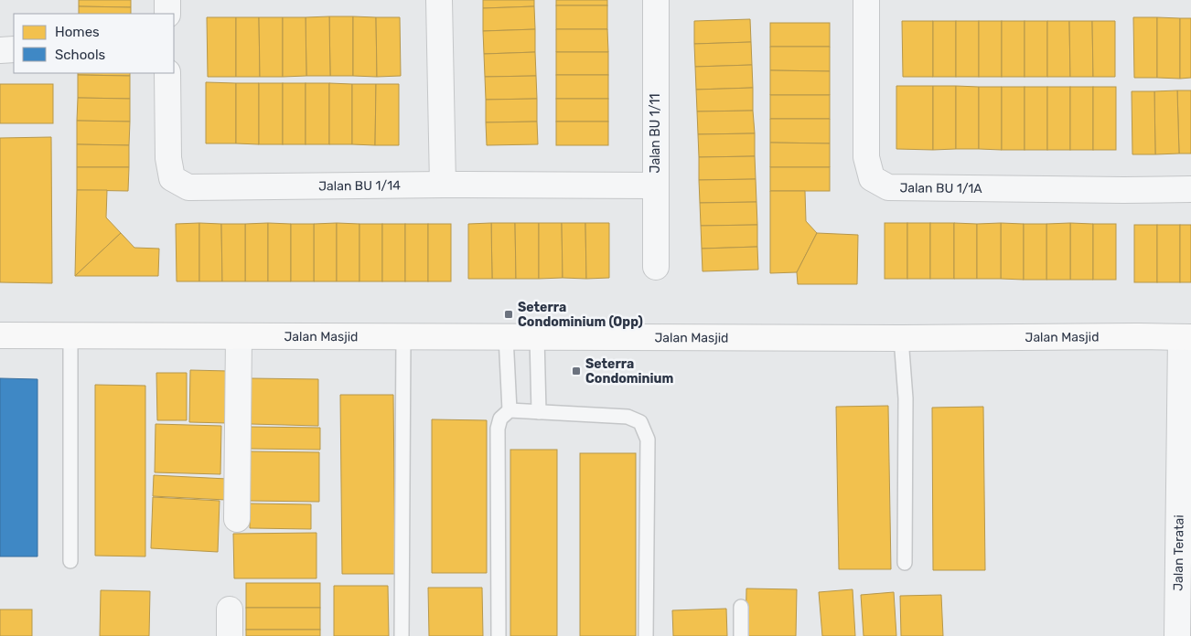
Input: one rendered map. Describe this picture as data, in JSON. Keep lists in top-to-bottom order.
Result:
{
  "streets": {
    "street": [
      "Jalan BU 1/11",
      "Jalan BU 1/14",
      "Jalan BU 1/1A",
      "Jalan Masjid",
      "Jalan Teratai"
    ]
  },
  "crossings": [
    ["Jalan BU 1/11", "Jalan BU 1/14"],
    ["Jalan Masjid", "Jalan Teratai"]
  ],
  "places": {
    "transit": ["Seterra Condominium (Opp)", "Seterra Condominium"]
  },
  "legend": ["Homes", "Schools"]
}
